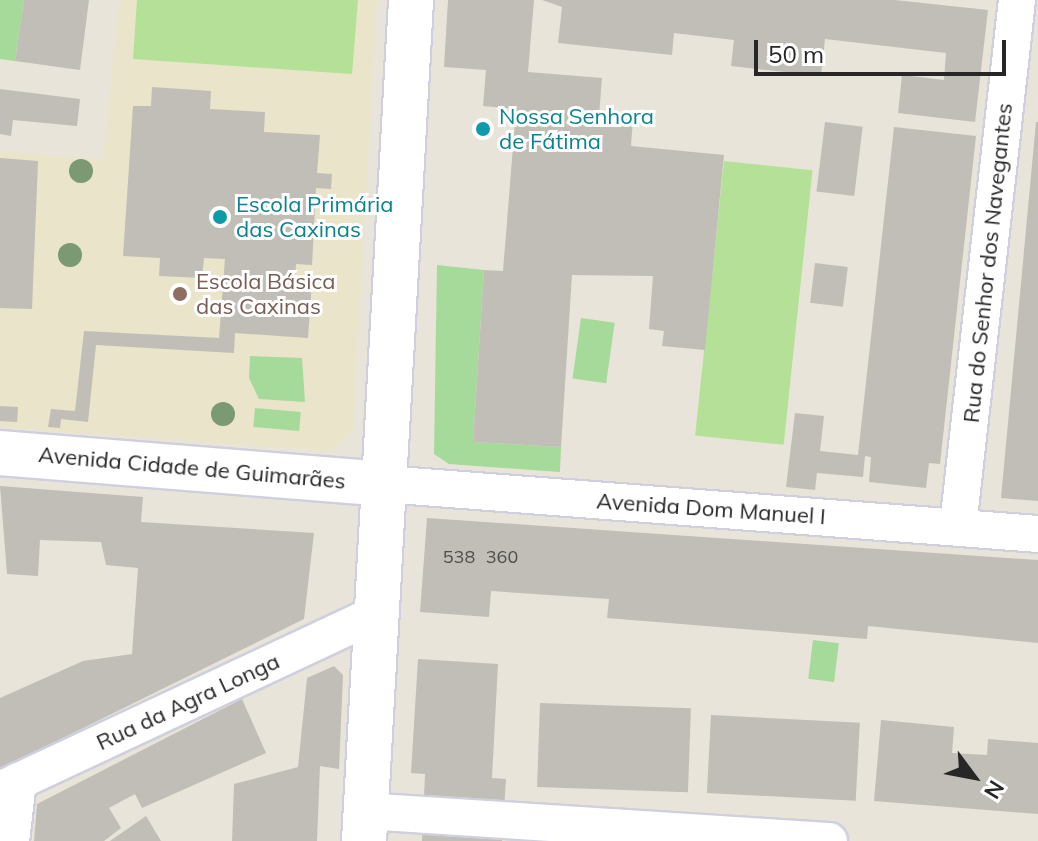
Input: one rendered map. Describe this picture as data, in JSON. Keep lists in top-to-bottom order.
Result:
{
  "streets": {
    "main road": ["Avenida Cidade de Guimarães"],
    "street": ["Rua do Senhor dos Navegantes", "Avenida Dom Manuel I", "Rua da Agra Longa"]
  },
  "crossings": [
    ["Rua do Senhor dos Navegantes", "Avenida Dom Manuel I"],
    ["Avenida Cidade de Guimarães", "Avenida Dom Manuel I"]
  ],
  "places": ["Nossa Senhora de Fátima", "Escola Primária das Caxinas", "Escola Básica das Caxinas"],
  "house_numbers": ["538", "360"],
  "scale_bar": "50 m",
  "north": "bottom right"
}
